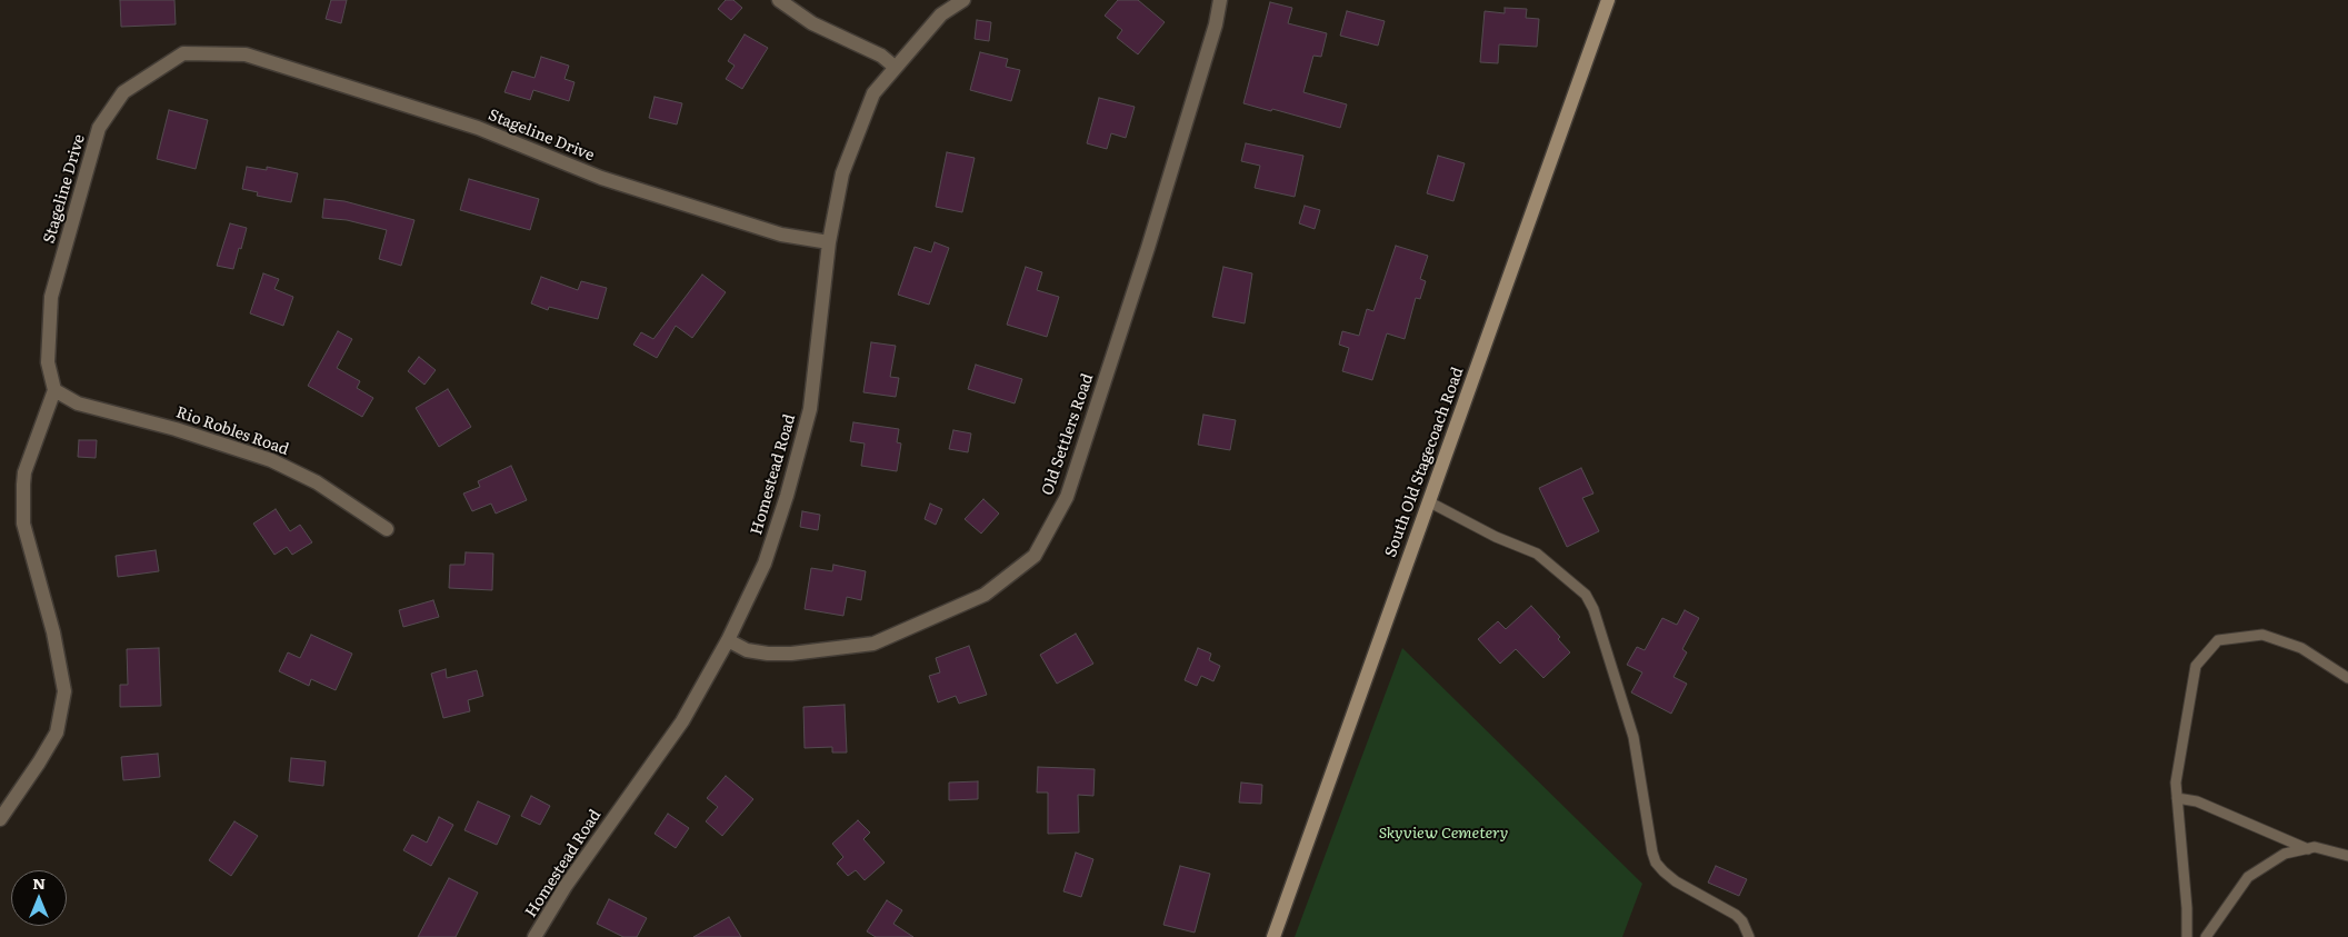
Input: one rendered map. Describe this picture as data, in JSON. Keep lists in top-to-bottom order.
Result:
{
  "streets": {
    "street": [
      "Stageline Drive",
      "Rio Robles Road",
      "Old Settlers Road",
      "South Old Stagecoach Road",
      "Homestead Road"
    ]
  },
  "crossings": [
    ["Stageline Drive", "Rio Robles Road"],
    ["Stageline Drive", "Homestead Road"],
    ["Old Settlers Road", "Homestead Road"]
  ],
  "parks": ["Skyview Cemetery"],
  "north": "top"
}
